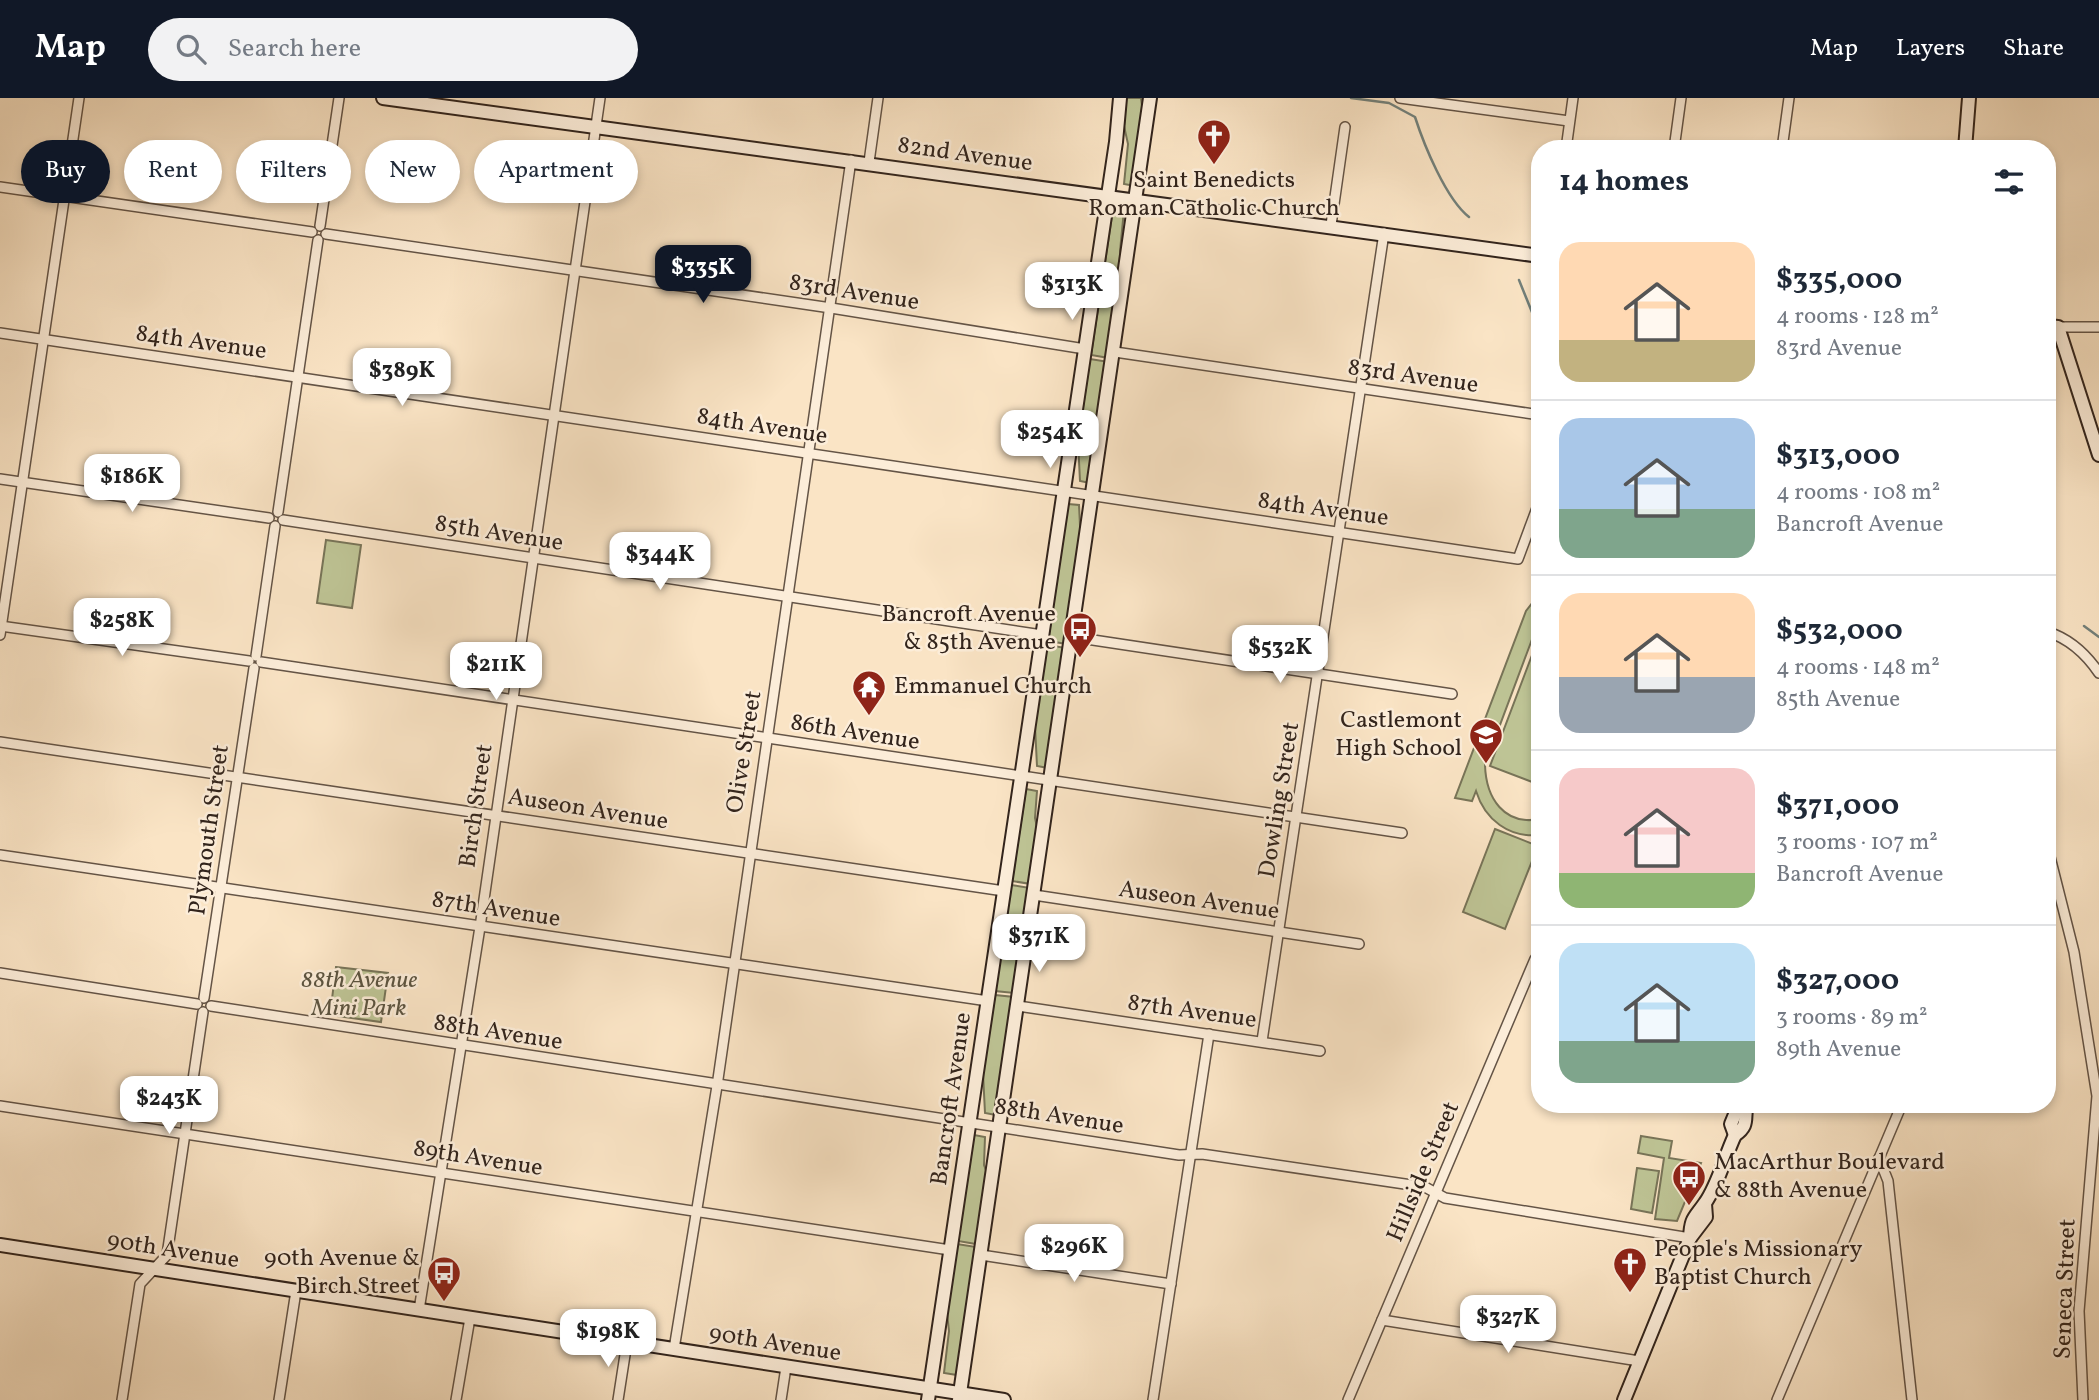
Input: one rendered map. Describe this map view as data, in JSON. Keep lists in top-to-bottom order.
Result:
{
  "streets": {
    "main road": ["82nd Avenue", "Bancroft Avenue", "90th Avenue"],
    "street": [
      "83rd Avenue",
      "84th Avenue",
      "85th Avenue",
      "86th Avenue",
      "Olive Street",
      "Dowling Street",
      "Birch Street",
      "Auseon Avenue",
      "Plymouth Street",
      "87th Avenue",
      "88th Avenue",
      "89th Avenue",
      "Hillside Street",
      "Seneca Street"
    ]
  },
  "crossings": [
    ["82nd Avenue", "Olive Street"],
    ["82nd Avenue", "Dowling Street"],
    ["82nd Avenue", "Birch Street"],
    ["82nd Avenue", "Bancroft Avenue"],
    ["83rd Avenue", "Olive Street"],
    ["83rd Avenue", "Dowling Street"],
    ["83rd Avenue", "Birch Street"],
    ["83rd Avenue", "Plymouth Street"],
    ["83rd Avenue", "Bancroft Avenue"],
    ["84th Avenue", "Olive Street"],
    ["84th Avenue", "Dowling Street"],
    ["84th Avenue", "Birch Street"],
    ["84th Avenue", "Plymouth Street"],
    ["84th Avenue", "Bancroft Avenue"],
    ["85th Avenue", "Olive Street"],
    ["85th Avenue", "Birch Street"],
    ["85th Avenue", "Plymouth Street"],
    ["85th Avenue", "Bancroft Avenue"],
    ["86th Avenue", "Olive Street"],
    ["86th Avenue", "Dowling Street"],
    ["86th Avenue", "Birch Street"],
    ["86th Avenue", "Plymouth Street"],
    ["86th Avenue", "Bancroft Avenue"],
    ["Olive Street", "Auseon Avenue"],
    ["Olive Street", "87th Avenue"],
    ["Olive Street", "88th Avenue"],
    ["Olive Street", "89th Avenue"],
    ["Olive Street", "90th Avenue"],
    ["Dowling Street", "Auseon Avenue"],
    ["Dowling Street", "87th Avenue"],
    ["Birch Street", "Auseon Avenue"],
    ["Birch Street", "87th Avenue"],
    ["Birch Street", "88th Avenue"],
    ["Birch Street", "89th Avenue"],
    ["Birch Street", "90th Avenue"],
    ["Auseon Avenue", "Plymouth Street"],
    ["Auseon Avenue", "Bancroft Avenue"],
    ["Plymouth Street", "87th Avenue"],
    ["Plymouth Street", "88th Avenue"],
    ["Plymouth Street", "89th Avenue"],
    ["Plymouth Street", "90th Avenue"],
    ["87th Avenue", "Bancroft Avenue"],
    ["88th Avenue", "Bancroft Avenue"],
    ["88th Avenue", "Hillside Street"],
    ["Bancroft Avenue", "89th Avenue"],
    ["Bancroft Avenue", "90th Avenue"]
  ],
  "parks": ["88th Avenue Mini Park"],
  "places": {
    "church": ["Saint Benedicts Roman Catholic Church", "People's Missionary Baptist Church"],
    "bus stop": ["Bancroft Avenue & 85th Avenue", "MacArthur Boulevard & 88th Avenue", "90th Avenue & Birch Street"],
    "temple": ["Emmanuel Church"],
    "school or university": ["Castlemont High School"]
  },
  "page": {
    "header": "Map",
    "search": "Search here",
    "nav": ["Map", "Layers", "Share"],
    "chip": [
      "Buy",
      "Rent",
      "Filters",
      "New",
      "Apartment"
    ],
    "heading": "14 homes",
    "list": [
      {
        "name": "$335,000",
        "note": "4 rooms · 128 m² · 83rd Avenue"
      },
      {
        "name": "$313,000",
        "note": "4 rooms · 108 m² · Bancroft Avenue"
      },
      {
        "name": "$532,000",
        "note": "4 rooms · 148 m² · 85th Avenue"
      },
      {
        "name": "$371,000",
        "note": "3 rooms · 107 m² · Bancroft Avenue"
      },
      {
        "name": "$327,000",
        "note": "3 rooms · 89 m² · 89th Avenue"
      }
    ],
    "price": [
      "$335K",
      "$313K",
      "$389K",
      "$254K",
      "$186K",
      "$344K",
      "$258K",
      "$532K",
      "$211K",
      "$371K",
      "$243K",
      "$296K",
      "$327K",
      "$198K"
    ]
  }
}
